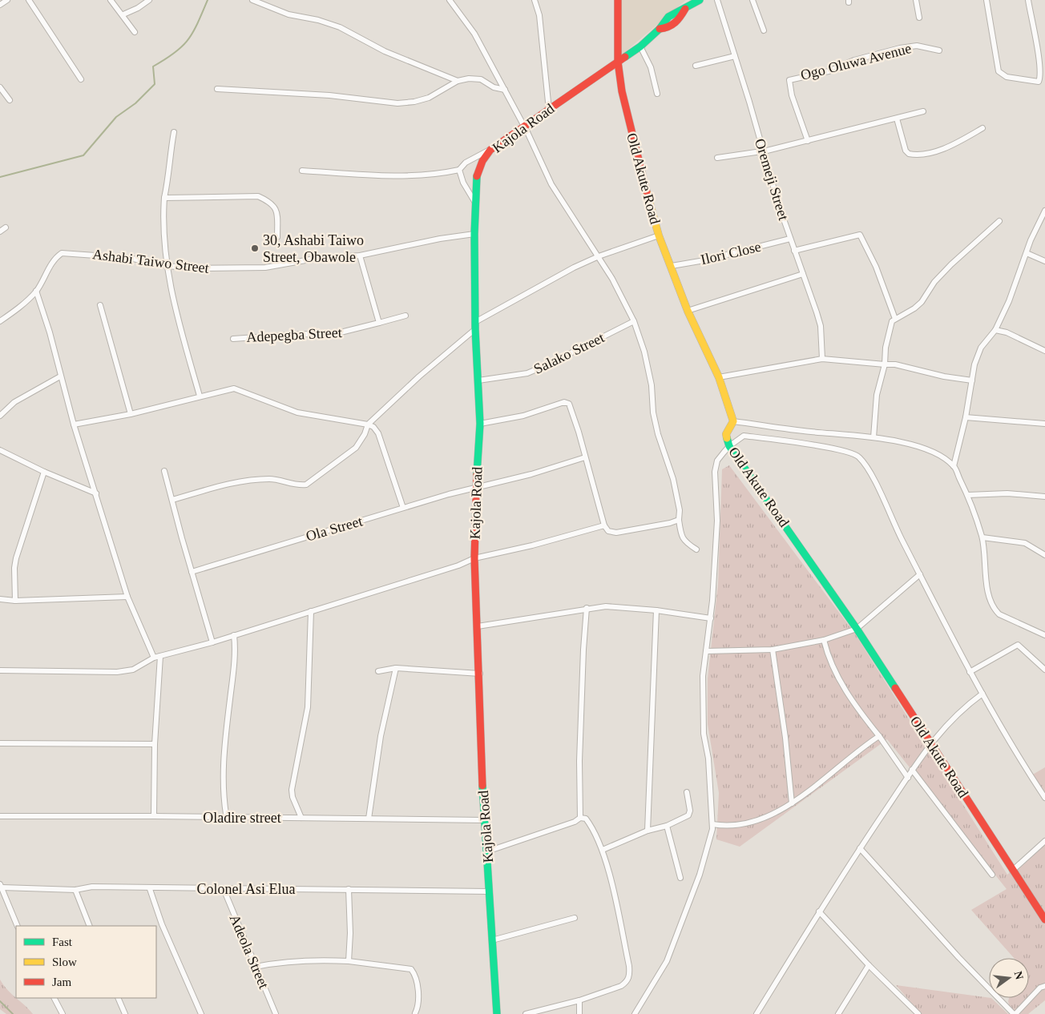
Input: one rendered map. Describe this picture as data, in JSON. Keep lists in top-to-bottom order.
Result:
{
  "streets": {
    "street": [
      "Ogo Oluwa Avenue",
      "Kajola Road",
      "Old Akute Road",
      "Oremeji Street",
      "Ilori Close",
      "Ashabi Taiwo Street",
      "Adepegba Street",
      "Salako Street",
      "Ola Street",
      "Oladire street",
      "Colonel Asi Elua",
      "Adeola Street"
    ]
  },
  "crossings": [
    ["Kajola Road", "Old Akute Road"],
    ["Kajola Road", "Ashabi Taiwo Street"],
    ["Kajola Road", "Salako Street"],
    ["Kajola Road", "Ola Street"],
    ["Kajola Road", "Oladire street"],
    ["Kajola Road", "Colonel Asi Elua"],
    ["Old Akute Road", "Ilori Close"],
    ["Oremeji Street", "Ilori Close"],
    ["Colonel Asi Elua", "Adeola Street"]
  ],
  "places": ["30, Ashabi Taiwo Street, Obawole"],
  "legend": ["Fast", "Slow", "Jam"],
  "north": "right"
}
